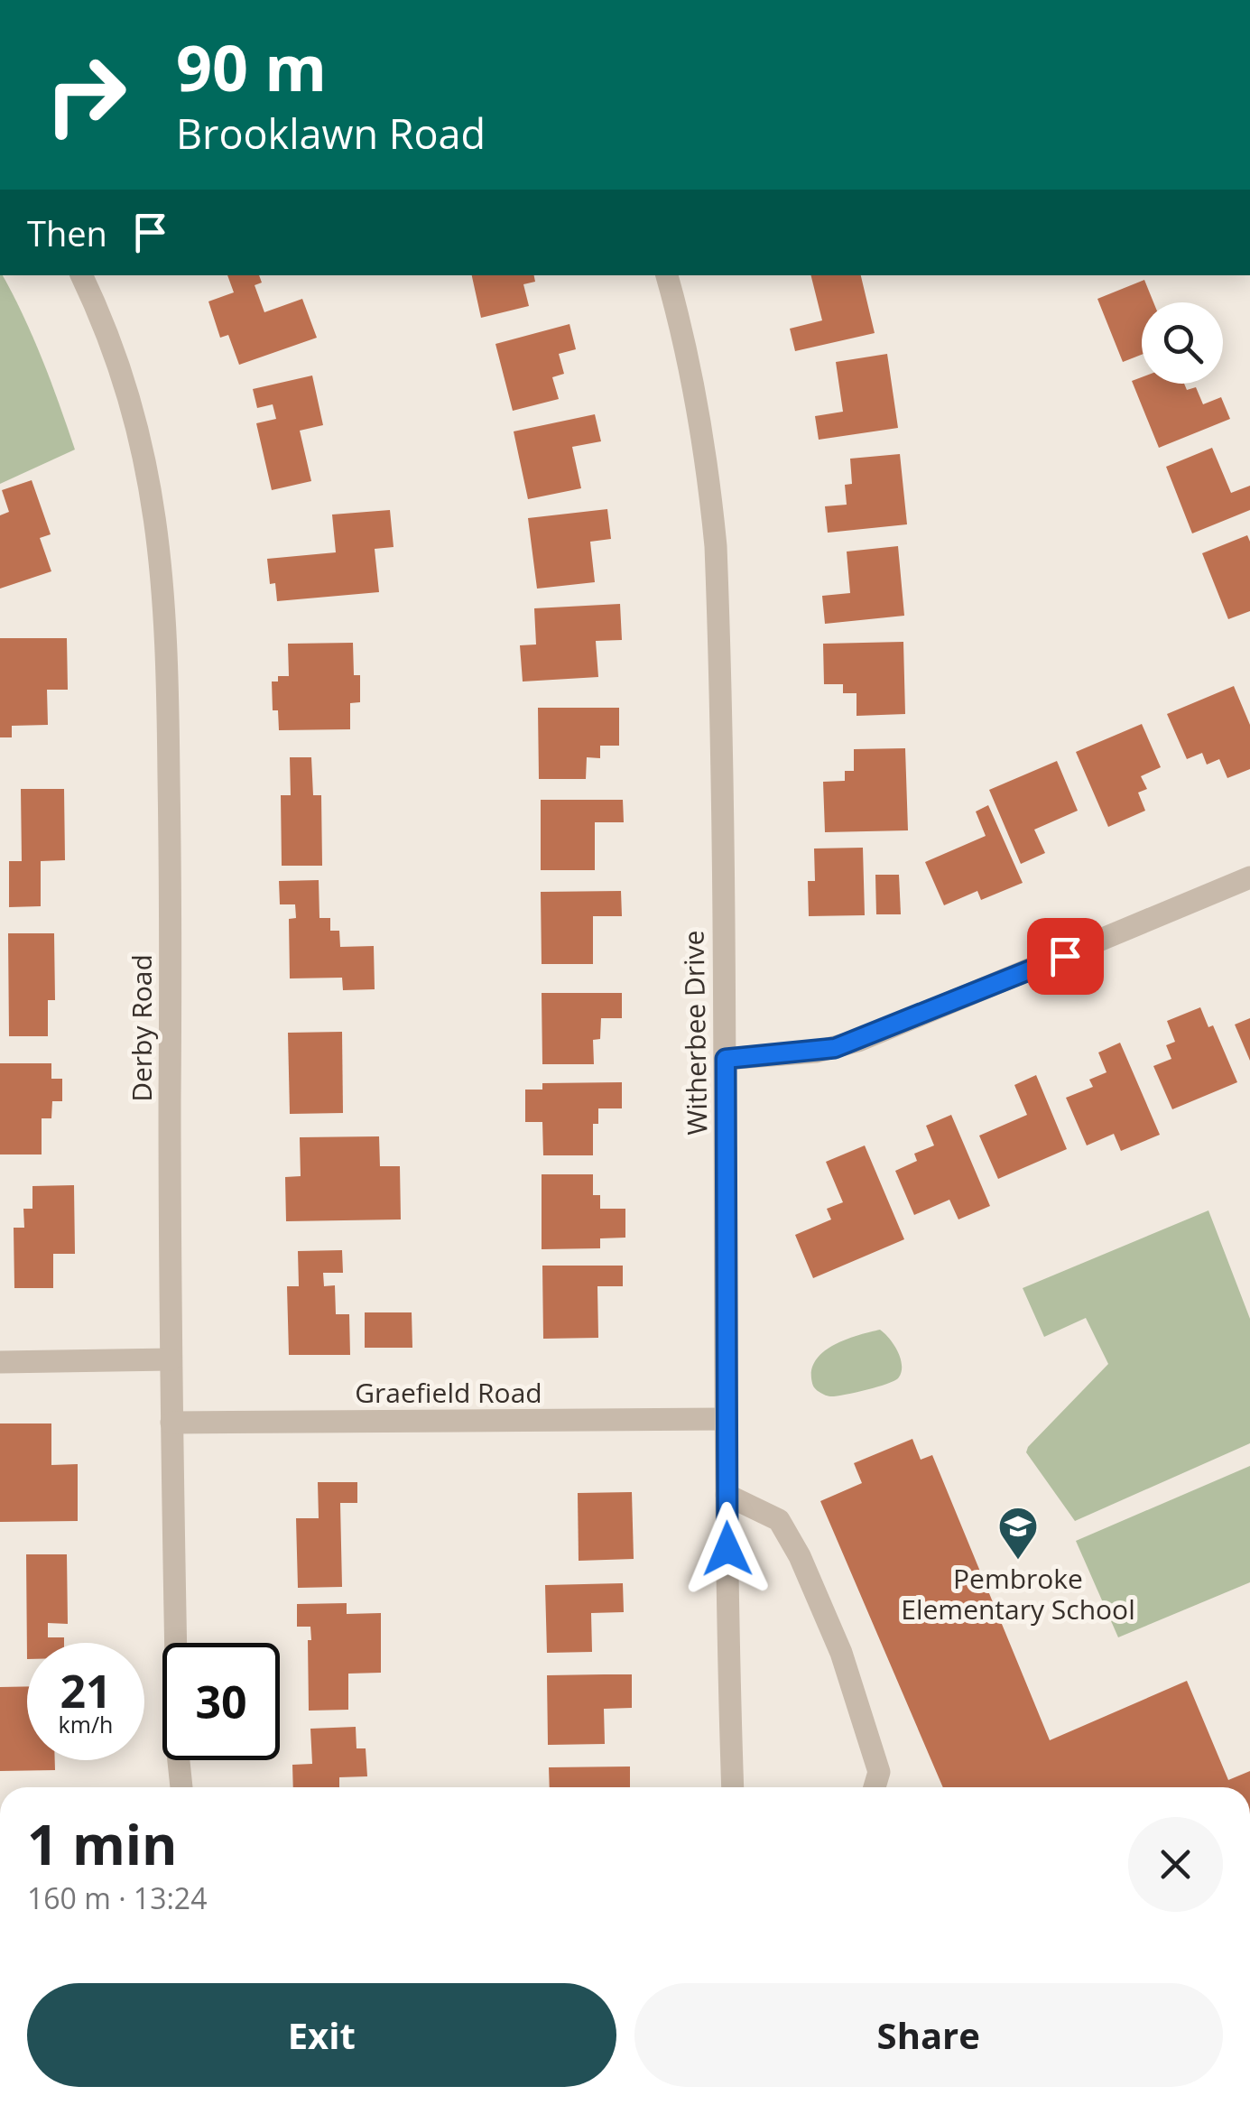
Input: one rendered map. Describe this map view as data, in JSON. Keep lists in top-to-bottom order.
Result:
{
  "streets": {
    "street": ["Derby Road", "Witherbee Drive", "Graefield Road"]
  },
  "crossings": [
    ["Derby Road", "Graefield Road"],
    ["Witherbee Drive", "Graefield Road"]
  ],
  "places": {
    "school or university": ["Pembroke Elementary School"]
  },
  "page": {
    "turn": ["90 m", "Brooklawn Road"],
    "then": "Then",
    "speed": "21 km/h",
    "limit": "30",
    "heading": ["1 min", "160 m · 13:24"],
    "buttons": ["Exit", "Share"]
  }
}
